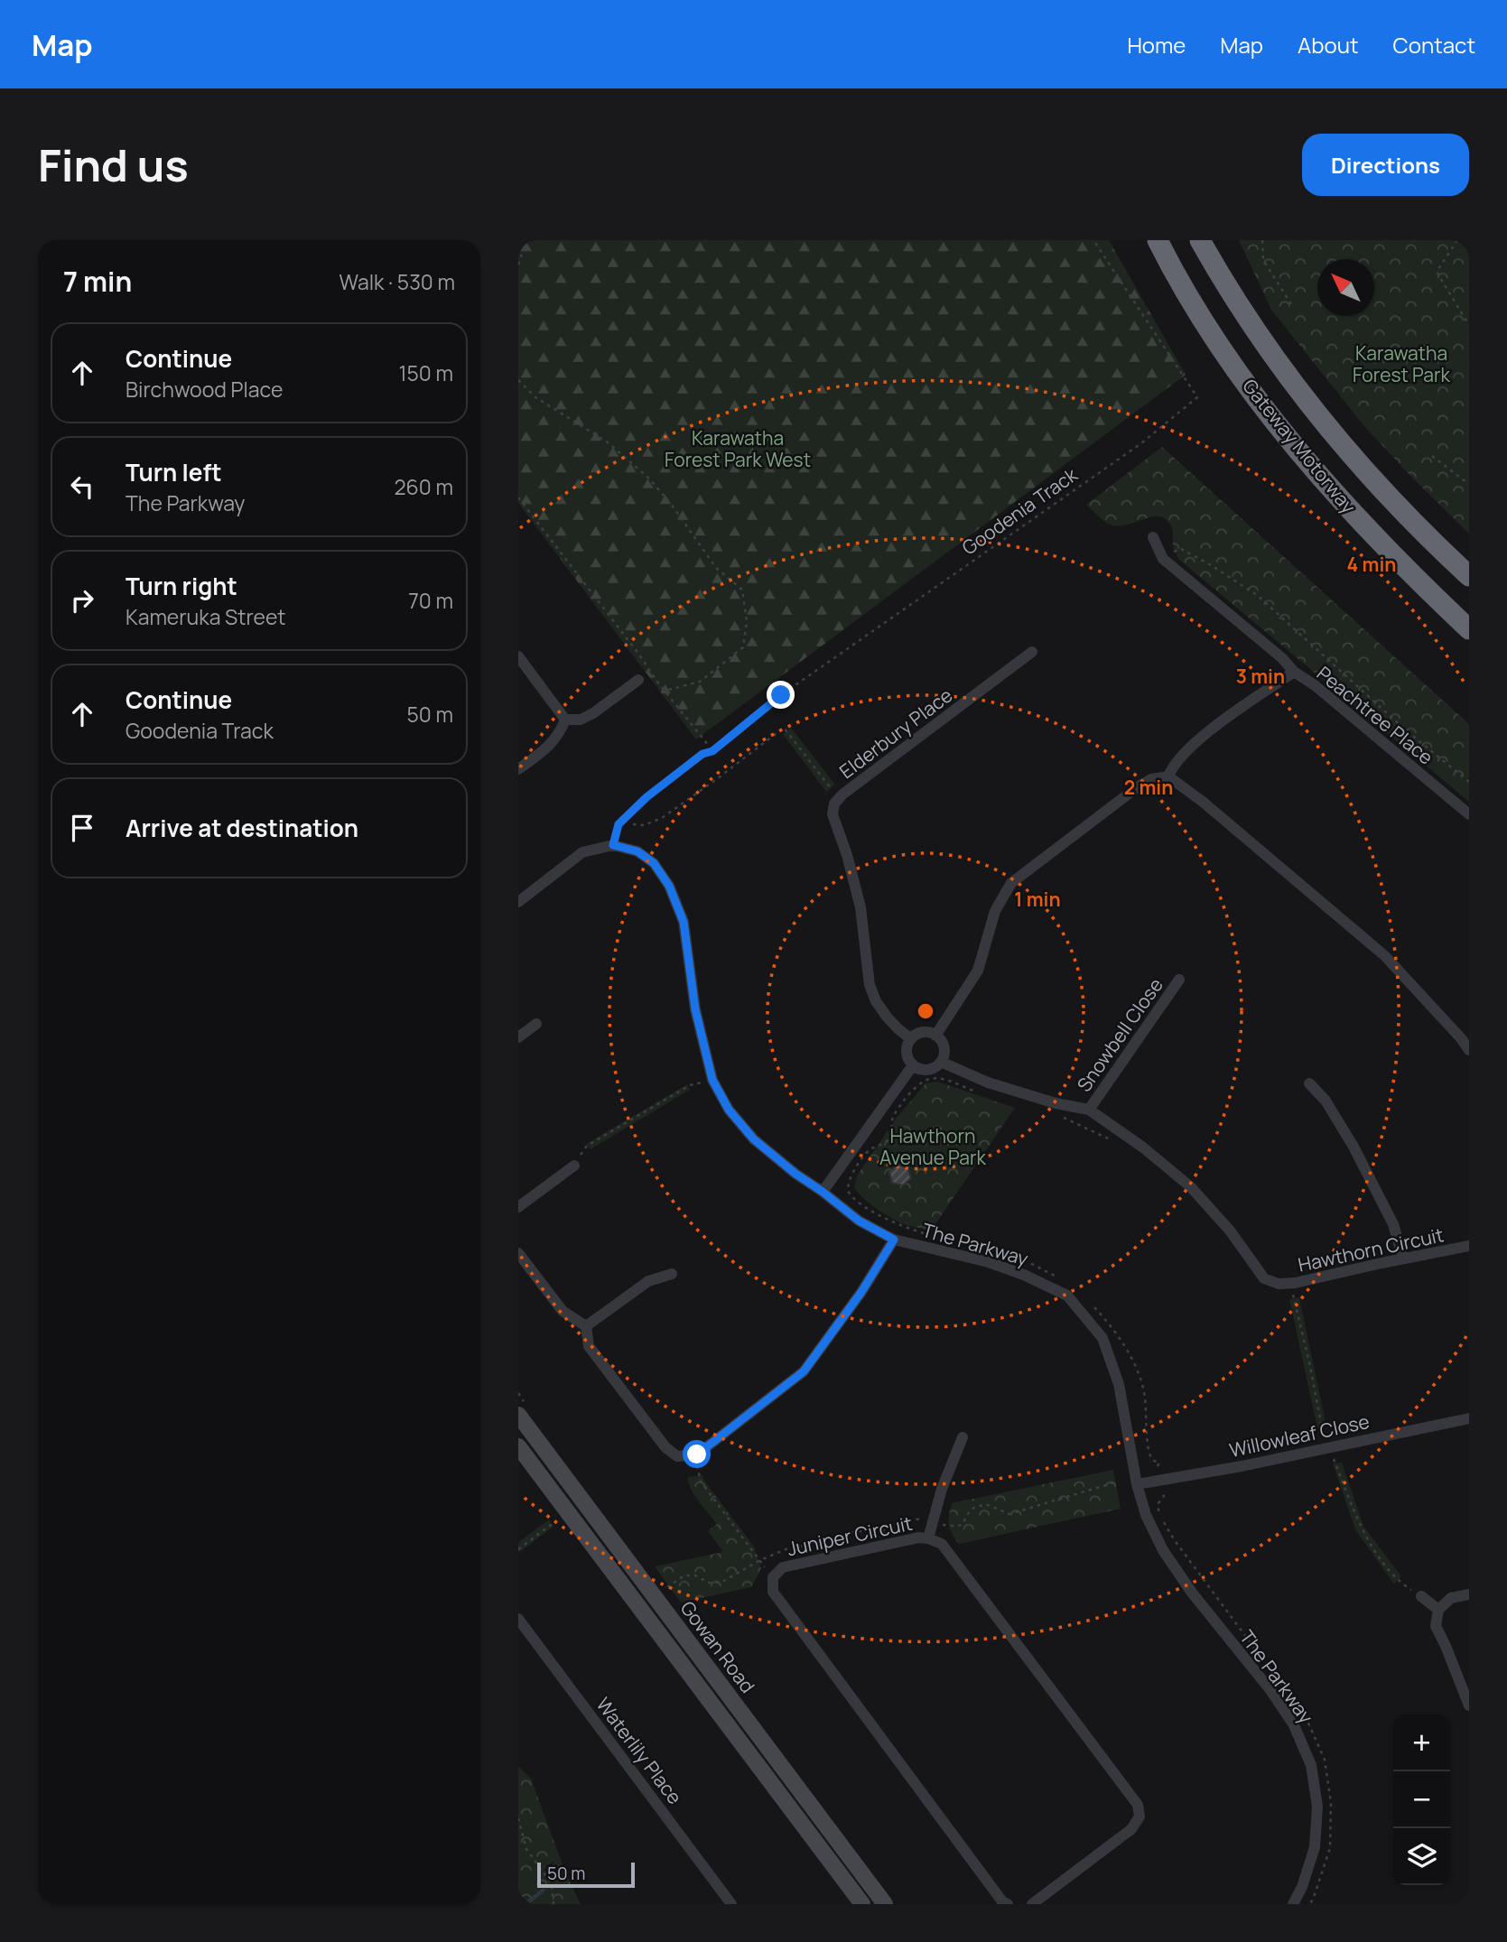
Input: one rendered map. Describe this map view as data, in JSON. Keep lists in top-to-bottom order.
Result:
{
  "streets": {
    "highway": ["Gateway Motorway"],
    "main road": ["Gowan Road"],
    "street": [
      "Peachtree Place",
      "Elderbury Place",
      "Snowbell Close",
      "The Parkway",
      "Hawthorn Circuit",
      "Willowleaf Close",
      "Juniper Circuit",
      "Waterlily Place"
    ],
    "path": ["Goodenia Track"]
  },
  "crossings": [
    ["Elderbury Place", "Hawthorn Circuit"],
    ["Snowbell Close", "Hawthorn Circuit"],
    ["The Parkway", "Willowleaf Close"]
  ],
  "parks": ["Karawatha Forest Park", "Karawatha Forest Park West", "Hawthorn Avenue Park"],
  "scale_bar": "50 m",
  "north": "top left",
  "page": {
    "header": "Map",
    "nav": [
      "Home",
      "Map",
      "About",
      "Contact"
    ],
    "buttons": "Directions",
    "title": "Find us",
    "heading": ["7 min", "Walk · 530 m"],
    "list": [
      ["Continue", "Birchwood Place", "150 m"],
      ["Turn left", "The Parkway", "260 m"],
      ["Turn right", "Kameruka Street", "70 m"],
      ["Continue", "Goodenia Track", "50 m"],
      "Arrive at destination"
    ],
    "map_buttons": ["+", "−"],
    "scale": "50 m"
  },
  "rings": [
    "4 min",
    "3 min",
    "2 min",
    "1 min"
  ]
}
